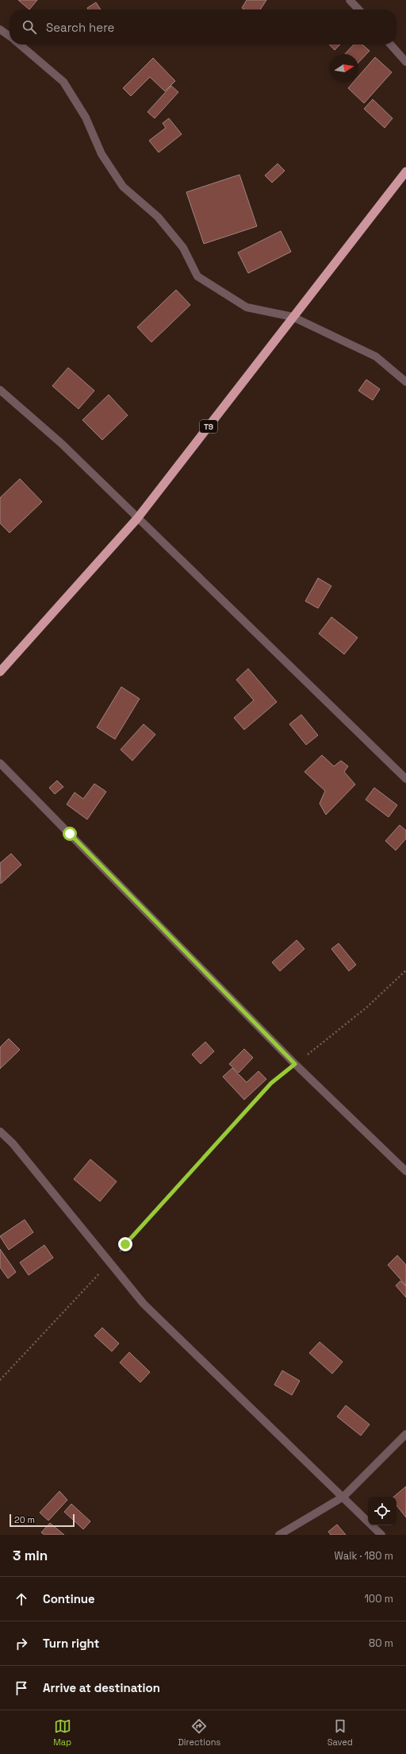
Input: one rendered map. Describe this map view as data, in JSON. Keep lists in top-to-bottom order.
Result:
{
  "streets": {
    "highway": ["T9"]
  },
  "scale_bar": "20 m",
  "north": "right",
  "page": {
    "search": "Search here",
    "scale": "20 m",
    "heading": ["3 min", "Walk · 180 m"],
    "list": [
      ["Continue", "100 m"],
      ["Turn right", "80 m"],
      "Arrive at destination"
    ],
    "nav": ["Map", "Directions", "Saved"]
  }
}
